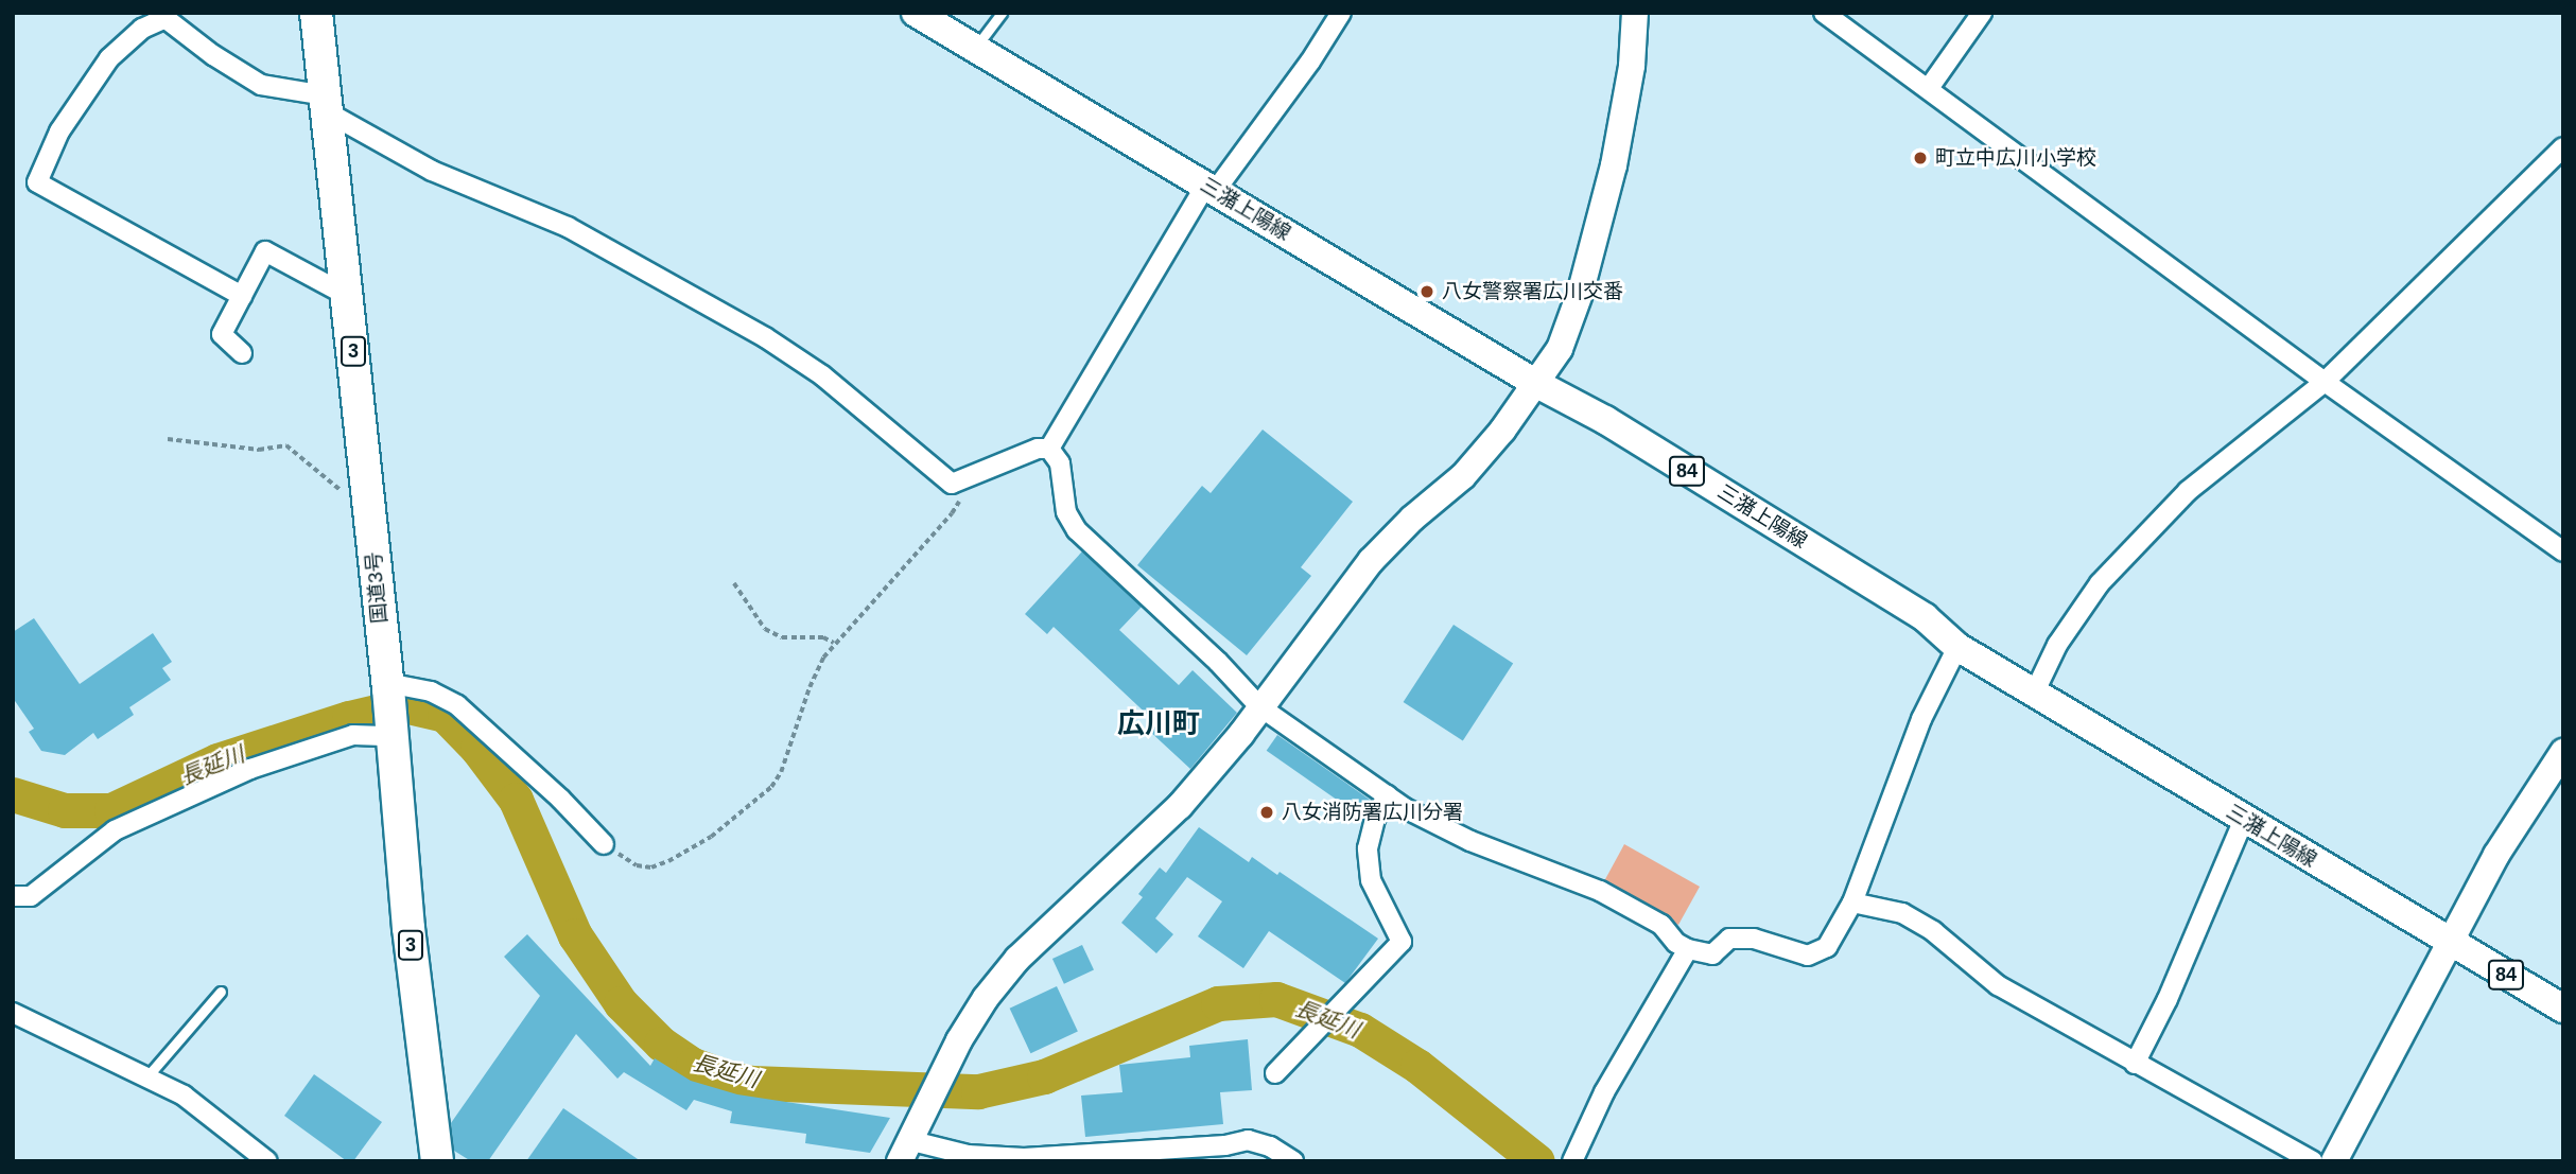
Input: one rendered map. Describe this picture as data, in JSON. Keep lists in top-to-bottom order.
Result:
{
  "streets": {
    "highway": ["3", "国道3号"],
    "main road": ["三潴上陽線", "84"]
  },
  "districts": ["広川町"],
  "water": ["長延川"],
  "places": ["町立中広川小学校", "八女警察署広川交番", "八女消防署広川分署"]
}
